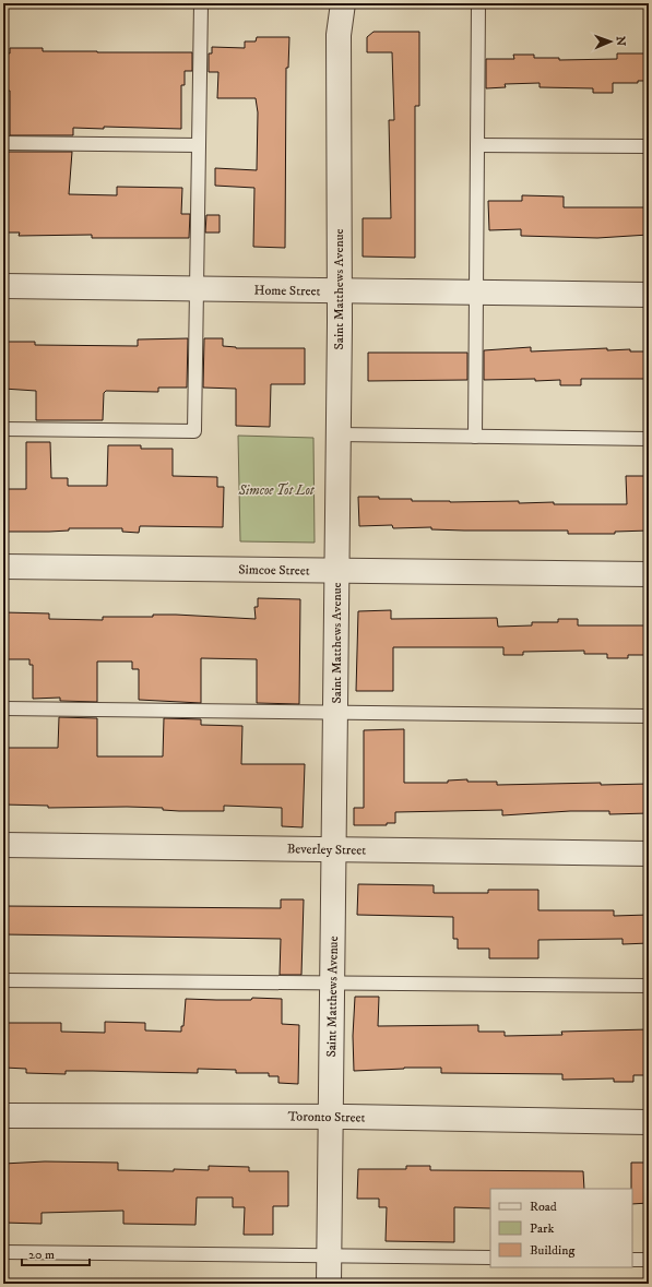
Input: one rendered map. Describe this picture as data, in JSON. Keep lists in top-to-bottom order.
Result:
{
  "streets": {
    "street": [
      "Saint Matthews Avenue",
      "Home Street",
      "Simcoe Street",
      "Beverley Street",
      "Toronto Street"
    ]
  },
  "crossings": [
    ["Saint Matthews Avenue", "Home Street"],
    ["Saint Matthews Avenue", "Simcoe Street"],
    ["Saint Matthews Avenue", "Beverley Street"],
    ["Saint Matthews Avenue", "Toronto Street"]
  ],
  "parks": ["Simcoe Tot Lot"],
  "legend": ["Road", "Park", "Building"],
  "scale_bar": "20 m",
  "north": "right"
}
